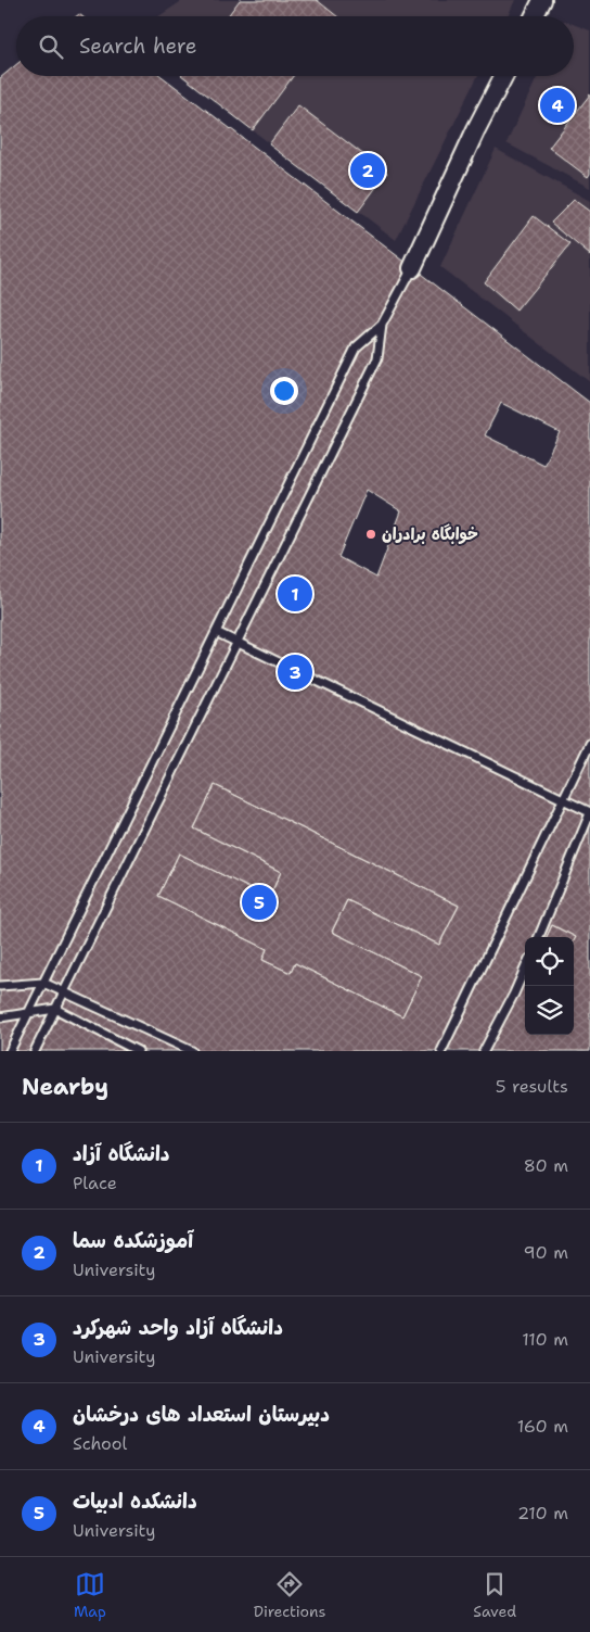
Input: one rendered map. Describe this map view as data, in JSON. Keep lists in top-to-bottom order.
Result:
{
  "places": ["خوابگاه برادران"],
  "page": {
    "search": "Search here",
    "pins": [
      "4",
      "2",
      "1",
      "3",
      "5"
    ],
    "heading": ["Nearby", "5 results"],
    "list": [
      {
        "mark": "1",
        "name": "دانشگاه آزاد",
        "note": "Place",
        "value": "80 m"
      },
      {
        "mark": "2",
        "name": "آموزشکده سما",
        "note": "University",
        "value": "90 m"
      },
      {
        "mark": "3",
        "name": "دانشگاه آزاد واحد شهرکرد",
        "note": "University",
        "value": "110 m"
      },
      {
        "mark": "4",
        "name": "دبیرستان استعداد های درخشان",
        "note": "School",
        "value": "160 m"
      },
      {
        "mark": "5",
        "name": "دانشکده ادبیات",
        "note": "University",
        "value": "210 m"
      }
    ],
    "nav": ["Map", "Directions", "Saved"]
  }
}
